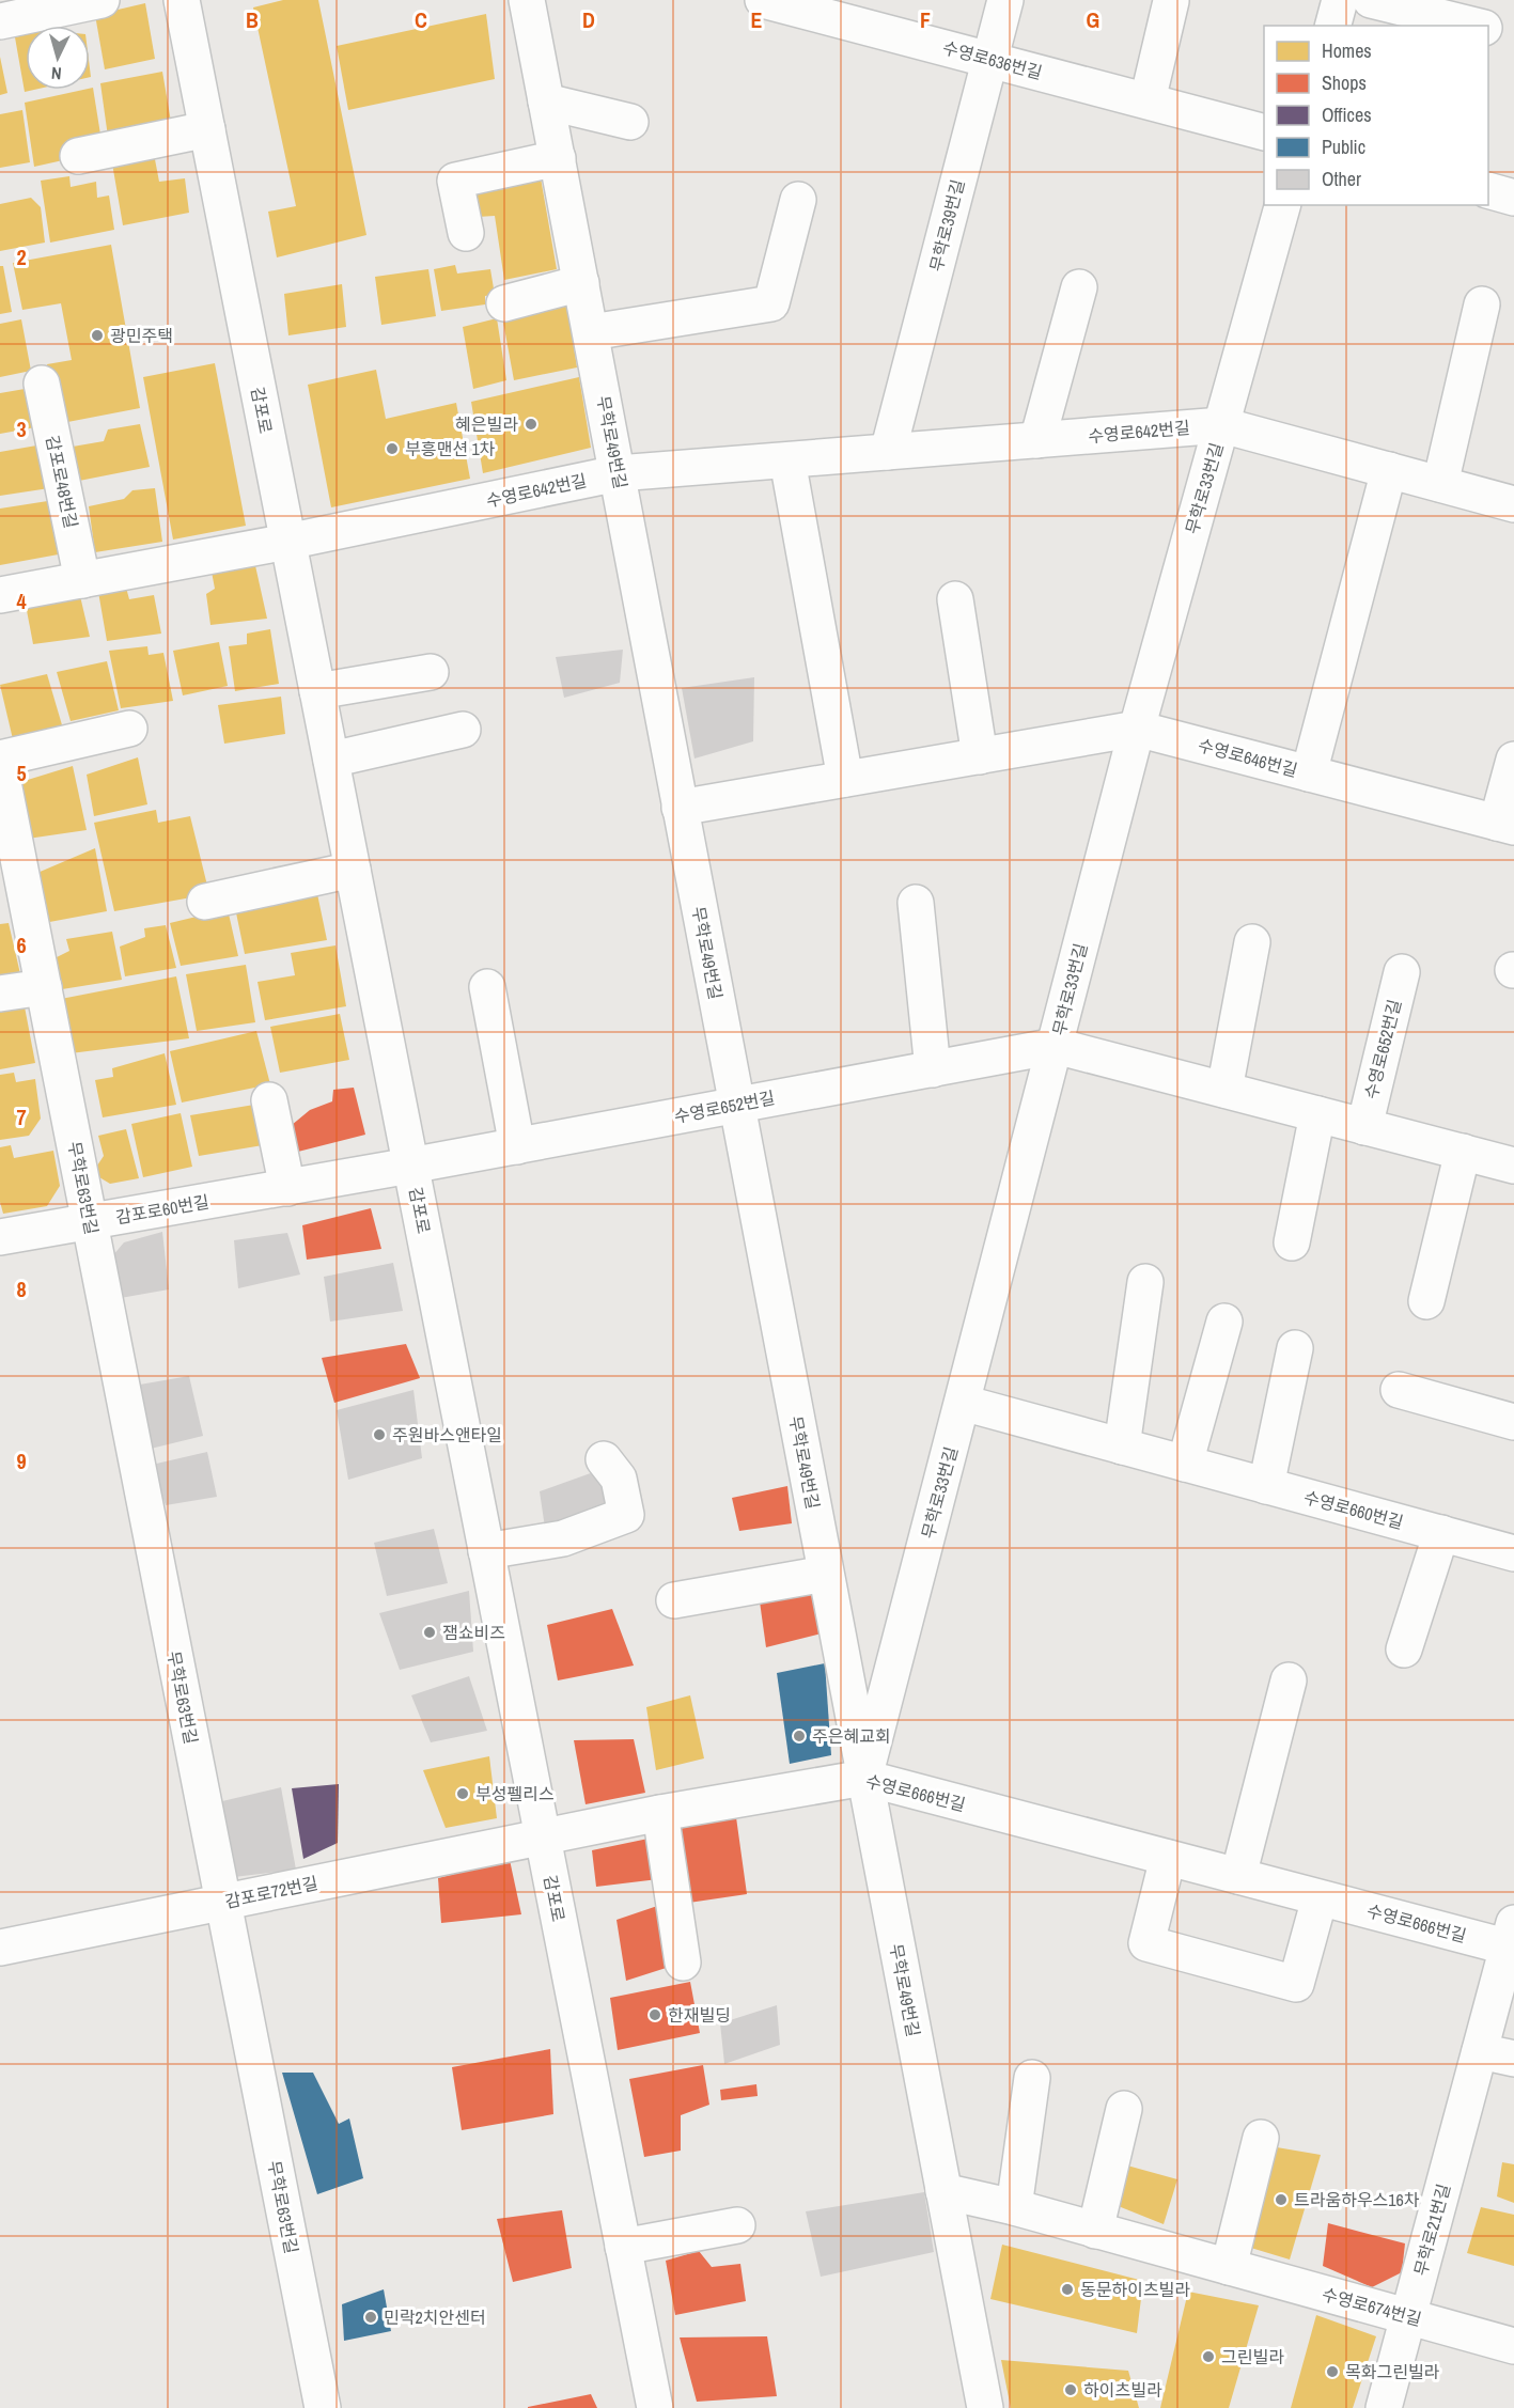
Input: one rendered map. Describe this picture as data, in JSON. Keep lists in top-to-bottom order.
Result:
{
  "streets": {
    "street": [
      "수영로636번길",
      "무학로39번길",
      "감포로",
      "수영로642번길",
      "무학로49번길",
      "감포로48번길",
      "무학로33번길",
      "수영로646번길",
      "수영로652번길",
      "무학로63번길",
      "감포로60번길",
      "수영로660번길",
      "수영로666번길",
      "감포로72번길",
      "무학로21번길",
      "수영로674번길"
    ]
  },
  "crossings": [
    ["수영로636번길", "무학로39번길"],
    ["무학로39번길", "수영로642번길"],
    ["감포로", "수영로642번길"],
    ["감포로", "수영로652번길"],
    ["감포로", "감포로60번길"],
    ["감포로", "수영로666번길"],
    ["감포로", "감포로72번길"],
    ["수영로642번길", "무학로49번길"],
    ["수영로642번길", "감포로48번길"],
    ["수영로642번길", "무학로33번길"],
    ["무학로49번길", "무학로33번길"],
    ["무학로49번길", "수영로646번길"],
    ["무학로49번길", "수영로652번길"],
    ["무학로49번길", "수영로666번길"],
    ["무학로49번길", "수영로674번길"],
    ["무학로33번길", "수영로646번길"],
    ["무학로33번길", "수영로652번길"],
    ["무학로33번길", "수영로660번길"],
    ["무학로33번길", "수영로666번길"],
    ["수영로652번길", "감포로60번길"],
    ["무학로63번길", "감포로60번길"],
    ["무학로63번길", "감포로72번길"],
    ["수영로666번길", "감포로72번길"],
    ["수영로666번길", "무학로21번길"],
    ["무학로21번길", "수영로674번길"]
  ],
  "places": [
    "광민주택",
    "혜은빌라",
    "부흥맨션 1차",
    "주원바스앤타일",
    "잼쇼비즈",
    "주은혜교회",
    "부성펠리스",
    "한재빌딩",
    "트라움하우스16차",
    "동문하이츠빌라",
    "민락2치안센터",
    "그린빌라",
    "목화그린빌라",
    "하이츠빌라"
  ],
  "legend": [
    "Homes",
    "Shops",
    "Offices",
    "Public",
    "Other"
  ],
  "north": "bottom",
  "grid": {
    "columns": [
      "B",
      "C",
      "D",
      "E",
      "F",
      "G"
    ],
    "rows": [
      "2",
      "3",
      "4",
      "5",
      "6",
      "7",
      "8",
      "9"
    ]
  }
}
